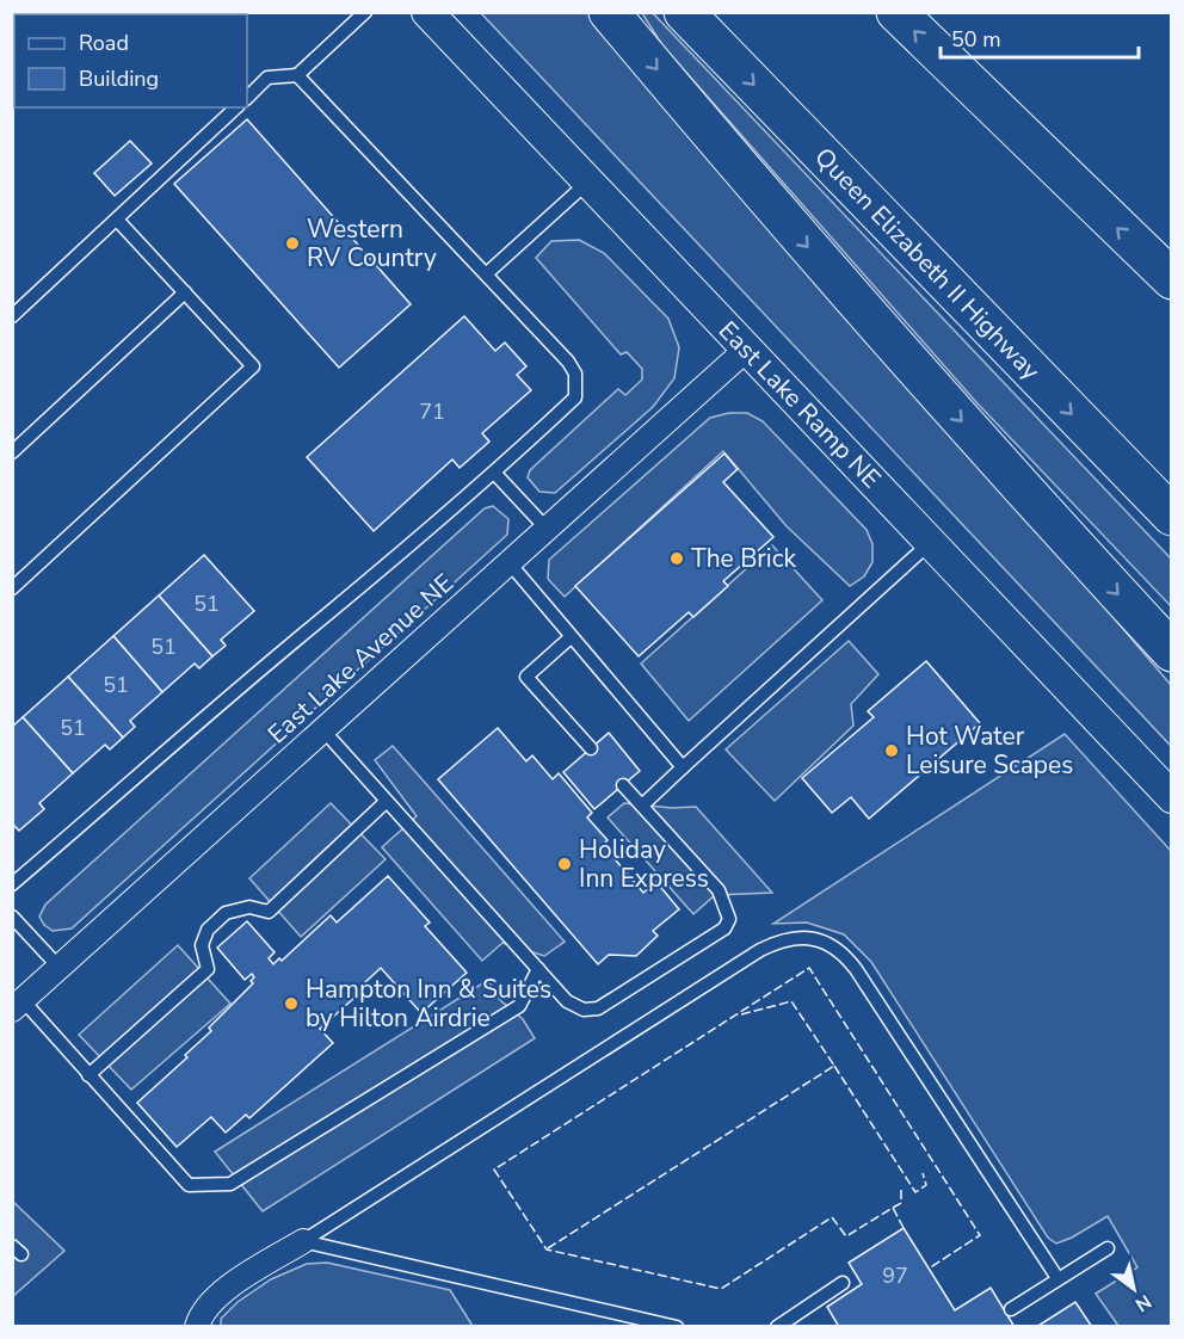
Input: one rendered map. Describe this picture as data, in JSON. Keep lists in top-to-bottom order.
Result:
{
  "streets": {
    "highway": ["Queen Elizabeth II Highway"],
    "street": ["East Lake Ramp NE", "East Lake Avenue NE"]
  },
  "crossings": [
    ["East Lake Ramp NE", "East Lake Avenue NE"]
  ],
  "places": [
    "Western RV Country",
    "The Brick",
    "Hot Water Leisure Scapes",
    "Holiday Inn Express",
    "Hampton Inn & Suites by Hilton Airdrie"
  ],
  "house_numbers": [
    "71",
    "51",
    "51",
    "51",
    "51",
    "97"
  ],
  "legend": ["Road", "Building"],
  "scale_bar": "50 m",
  "north": "bottom right"
}
